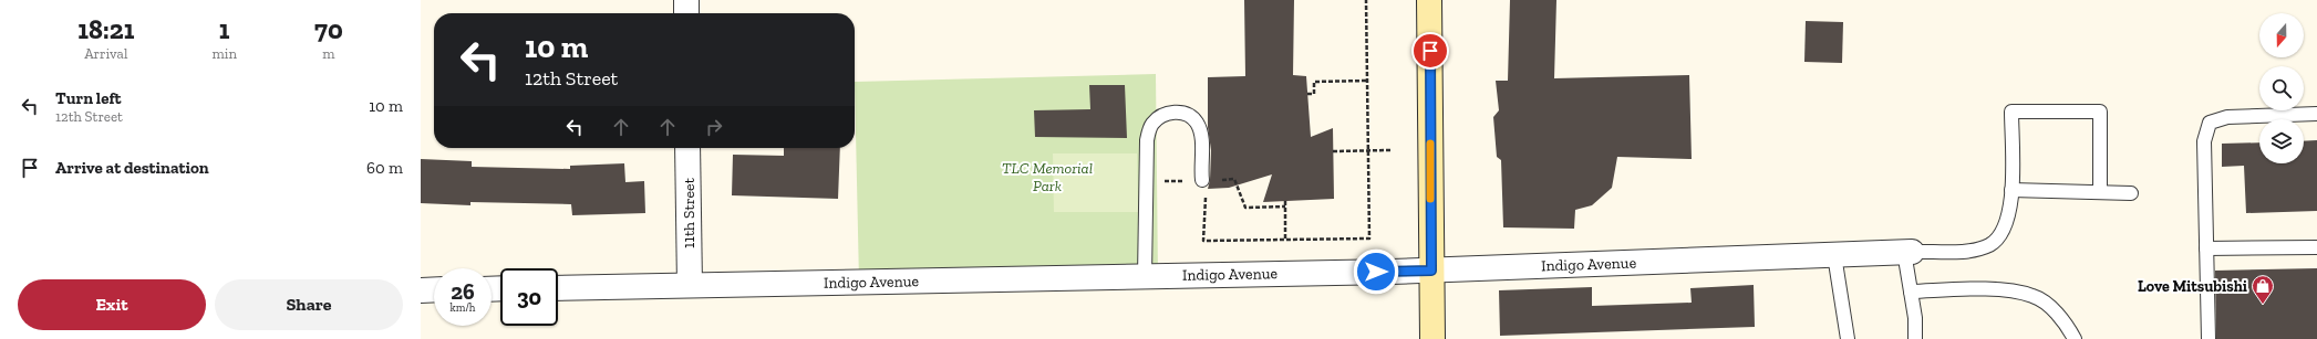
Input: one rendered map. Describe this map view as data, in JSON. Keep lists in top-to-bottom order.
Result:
{
  "streets": {
    "street": ["11th Street", "Indigo Avenue"]
  },
  "crossings": [
    ["11th Street", "Indigo Avenue"]
  ],
  "parks": ["TLC Memorial Park"],
  "places": {
    "shop": ["Love Mitsubishi"]
  },
  "north": "bottom",
  "page": {
    "eta": [
      "18:21",
      "Arrival",
      "1",
      "min",
      "70",
      "m"
    ],
    "turn": ["10 m", "12th Street"],
    "list": [
      {
        "name": "Turn left",
        "note": "12th Street",
        "value": "10 m"
      },
      {
        "name": "Arrive at destination",
        "value": "60 m"
      }
    ],
    "speed": "26 km/h",
    "limit": "30",
    "buttons": ["Exit", "Share"]
  }
}
